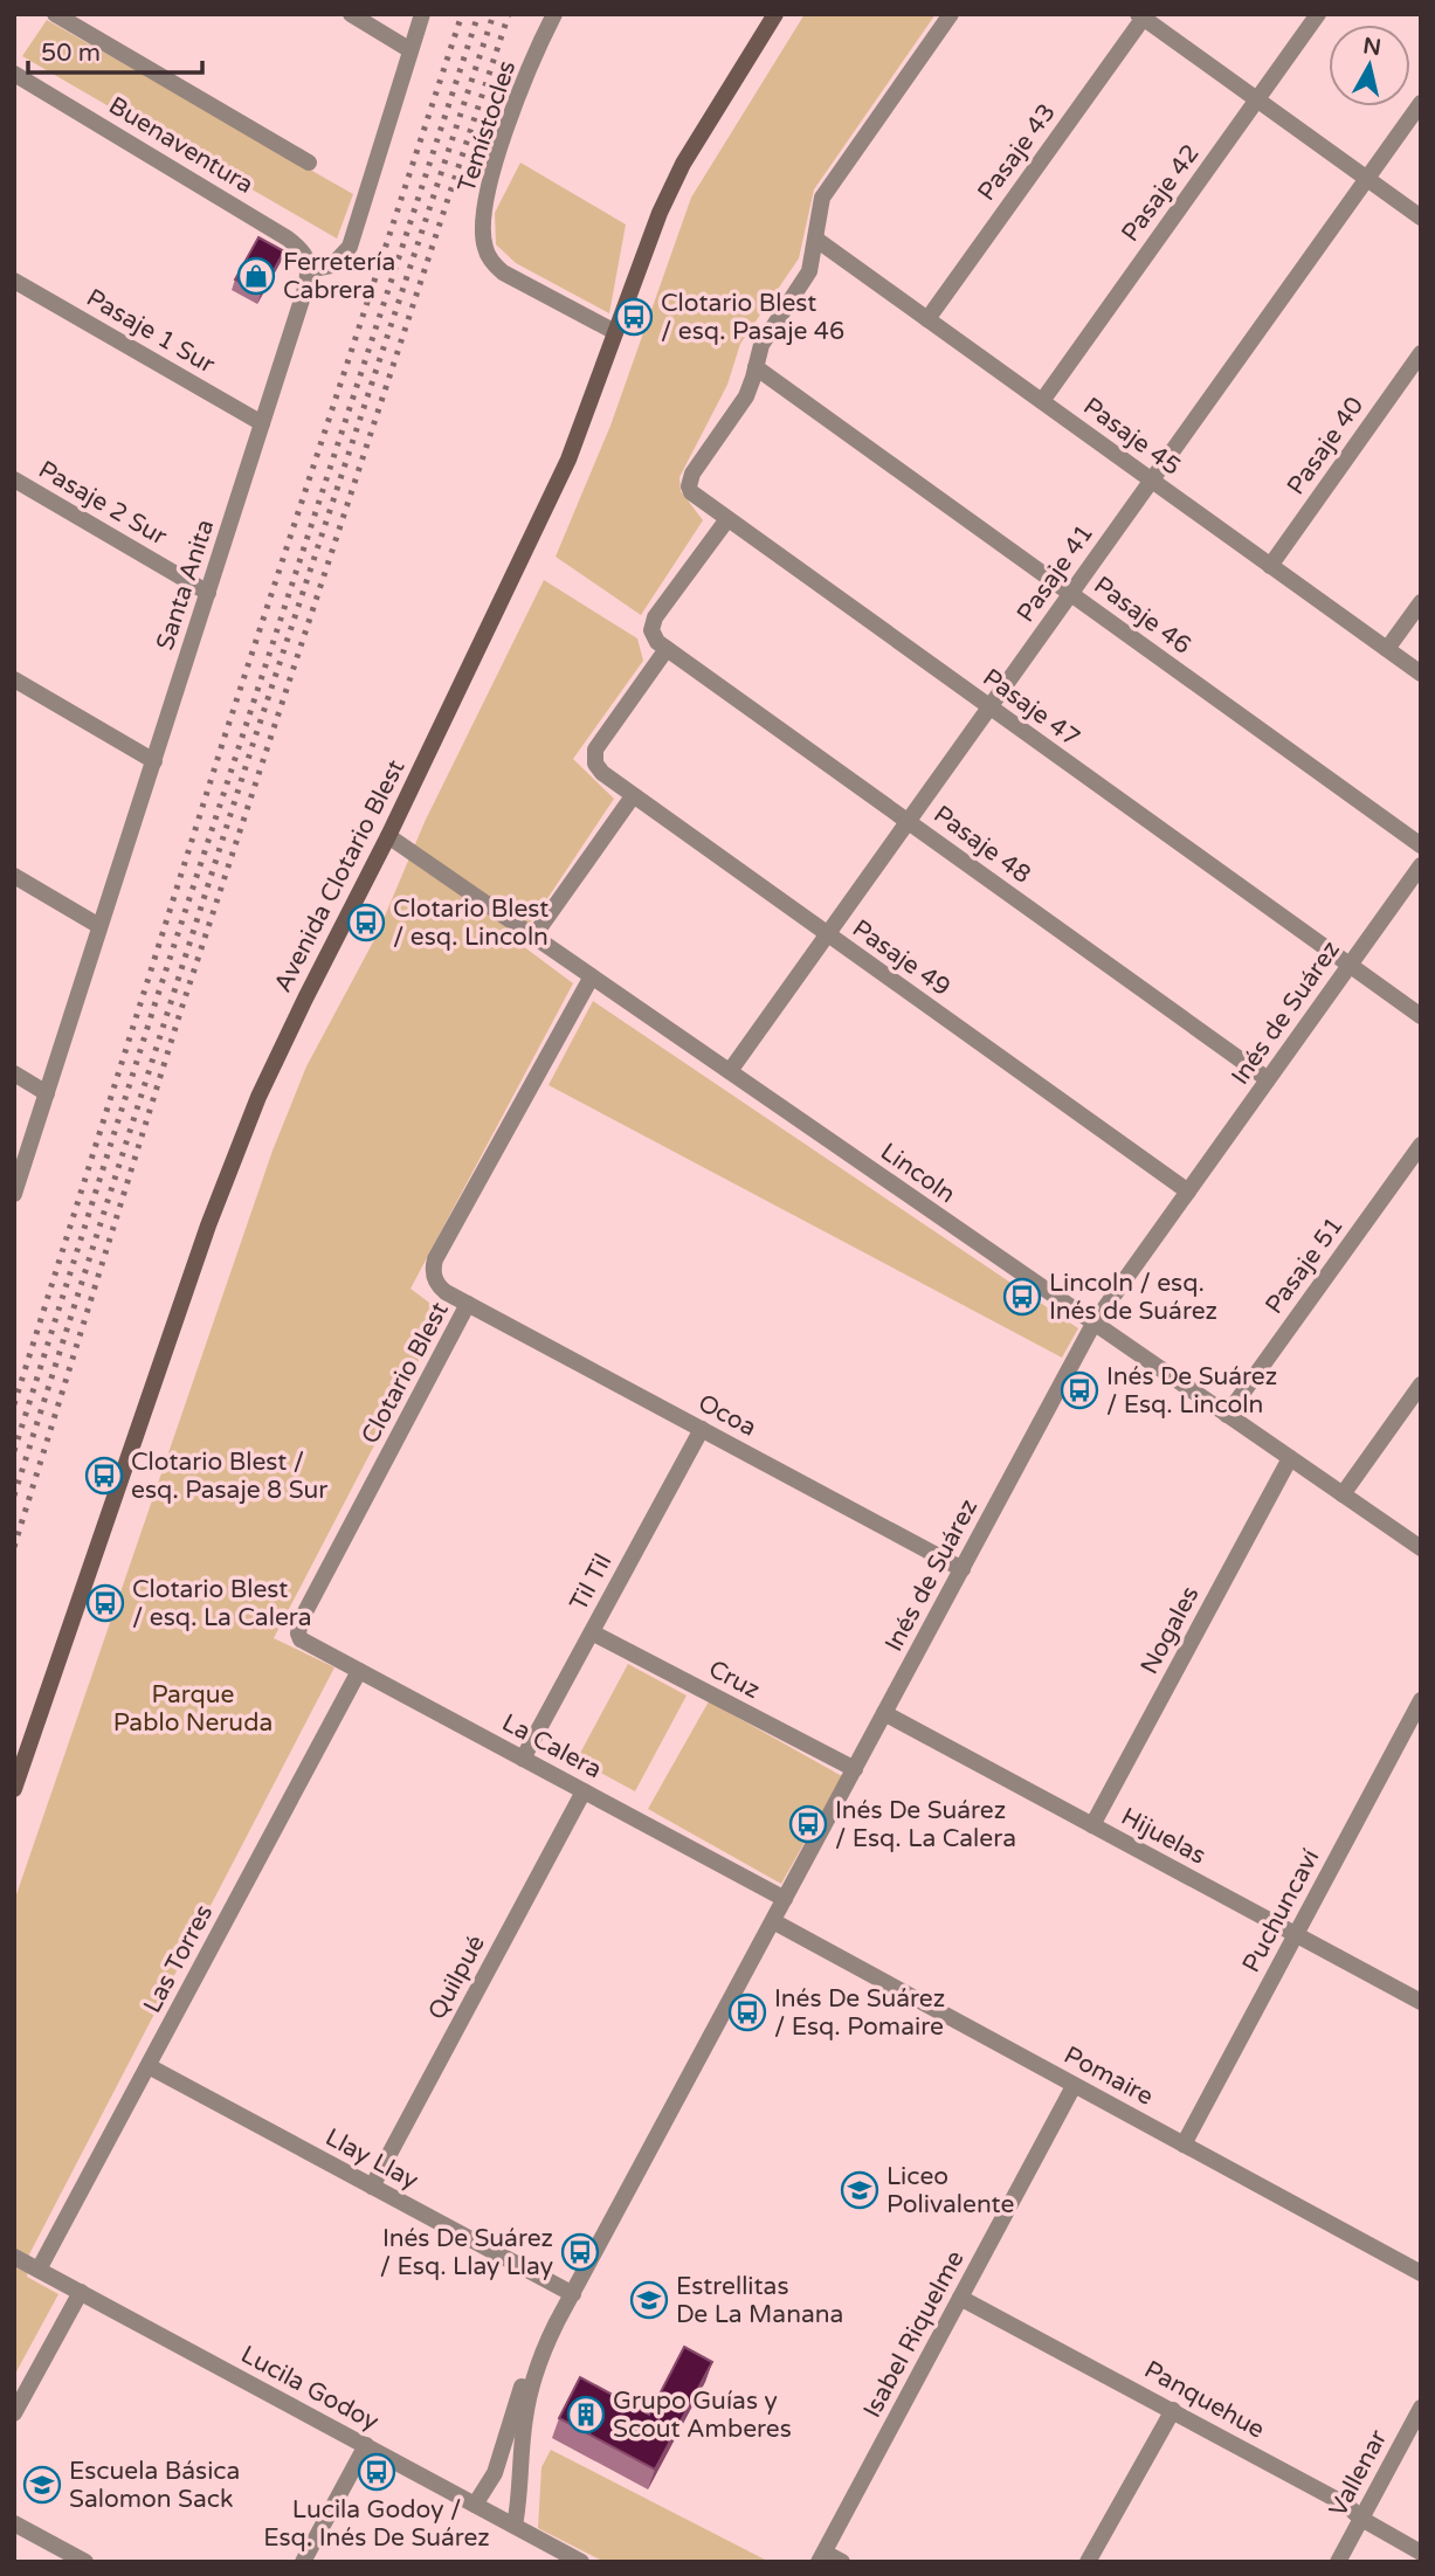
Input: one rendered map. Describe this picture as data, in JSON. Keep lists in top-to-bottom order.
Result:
{
  "streets": {
    "main road": ["Avenida Clotario Blest"],
    "street": [
      "Temístocles",
      "Buenaventura",
      "Pasaje 43",
      "Pasaje 42",
      "Pasaje 1 Sur",
      "Pasaje 45",
      "Pasaje 40",
      "Pasaje 2 Sur",
      "Pasaje 41",
      "Santa Anita",
      "Pasaje 46",
      "Pasaje 47",
      "Pasaje 48",
      "Pasaje 49",
      "Inés de Suárez",
      "Lincoln",
      "Pasaje 51",
      "Clotario Blest",
      "Ocoa",
      "Til Til",
      "Nogales",
      "Cruz",
      "La Calera",
      "Hijuelas",
      "Puchuncaví",
      "Las Torres",
      "Quilpué",
      "Pomaire",
      "Llay Llay",
      "Isabel Riquelme",
      "Lucila Godoy",
      "Panquehue",
      "Vallenar"
    ]
  },
  "crossings": [
    ["Temístocles", "Avenida Clotario Blest"],
    ["Buenaventura", "Santa Anita"],
    ["Pasaje 43", "Pasaje 45"],
    ["Pasaje 42", "Pasaje 45"],
    ["Pasaje 1 Sur", "Santa Anita"],
    ["Pasaje 45", "Pasaje 40"],
    ["Pasaje 45", "Pasaje 41"],
    ["Pasaje 2 Sur", "Santa Anita"],
    ["Pasaje 41", "Pasaje 46"],
    ["Pasaje 41", "Pasaje 47"],
    ["Pasaje 41", "Pasaje 48"],
    ["Pasaje 41", "Pasaje 49"],
    ["Pasaje 41", "Lincoln"],
    ["Pasaje 46", "Pasaje 47"],
    ["Pasaje 47", "Inés de Suárez"],
    ["Pasaje 48", "Pasaje 49"],
    ["Pasaje 48", "Inés de Suárez"],
    ["Avenida Clotario Blest", "Lincoln"],
    ["Pasaje 49", "Inés de Suárez"],
    ["Inés de Suárez", "Lincoln"],
    ["Inés de Suárez", "Ocoa"],
    ["Inés de Suárez", "Cruz"],
    ["Inés de Suárez", "La Calera"],
    ["Inés de Suárez", "Hijuelas"],
    ["Inés de Suárez", "Pomaire"],
    ["Inés de Suárez", "Llay Llay"],
    ["Inés de Suárez", "Lucila Godoy"],
    ["Lincoln", "Pasaje 51"],
    ["Lincoln", "Clotario Blest"],
    ["Lincoln", "Nogales"],
    ["Clotario Blest", "Ocoa"],
    ["Clotario Blest", "La Calera"],
    ["Ocoa", "Til Til"],
    ["Til Til", "Cruz"],
    ["Til Til", "La Calera"],
    ["Nogales", "Hijuelas"],
    ["La Calera", "Las Torres"],
    ["La Calera", "Quilpué"],
    ["Hijuelas", "Puchuncaví"],
    ["Puchuncaví", "Pomaire"],
    ["Las Torres", "Llay Llay"],
    ["Las Torres", "Lucila Godoy"],
    ["Quilpué", "Llay Llay"],
    ["Pomaire", "Isabel Riquelme"],
    ["Isabel Riquelme", "Panquehue"],
    ["Panquehue", "Vallenar"]
  ],
  "parks": ["Parque Pablo Neruda"],
  "places": {
    "shop": ["Ferretería Cabrera"],
    "bus stop": [
      "Clotario Blest / esq. Pasaje 46",
      "Clotario Blest / esq. Lincoln",
      "Lincoln / esq. Inés de Suárez",
      "Inés De Suárez / Esq. Lincoln",
      "Clotario Blest / esq. Pasaje 8 Sur",
      "Clotario Blest / esq. La Calera",
      "Inés De Suárez / Esq. La Calera",
      "Inés De Suárez / Esq. Pomaire",
      "Inés De Suárez / Esq. Llay Llay",
      "Lucila Godoy / Esq. Inés De Suárez"
    ],
    "school or university": ["Liceo Polivalente", "Estrellitas De La Manana", "Escuela Básica Salomon Sack"],
    "building": ["Grupo Guías y Scout Amberes"]
  },
  "scale_bar": "50 m",
  "north": "top"
}
